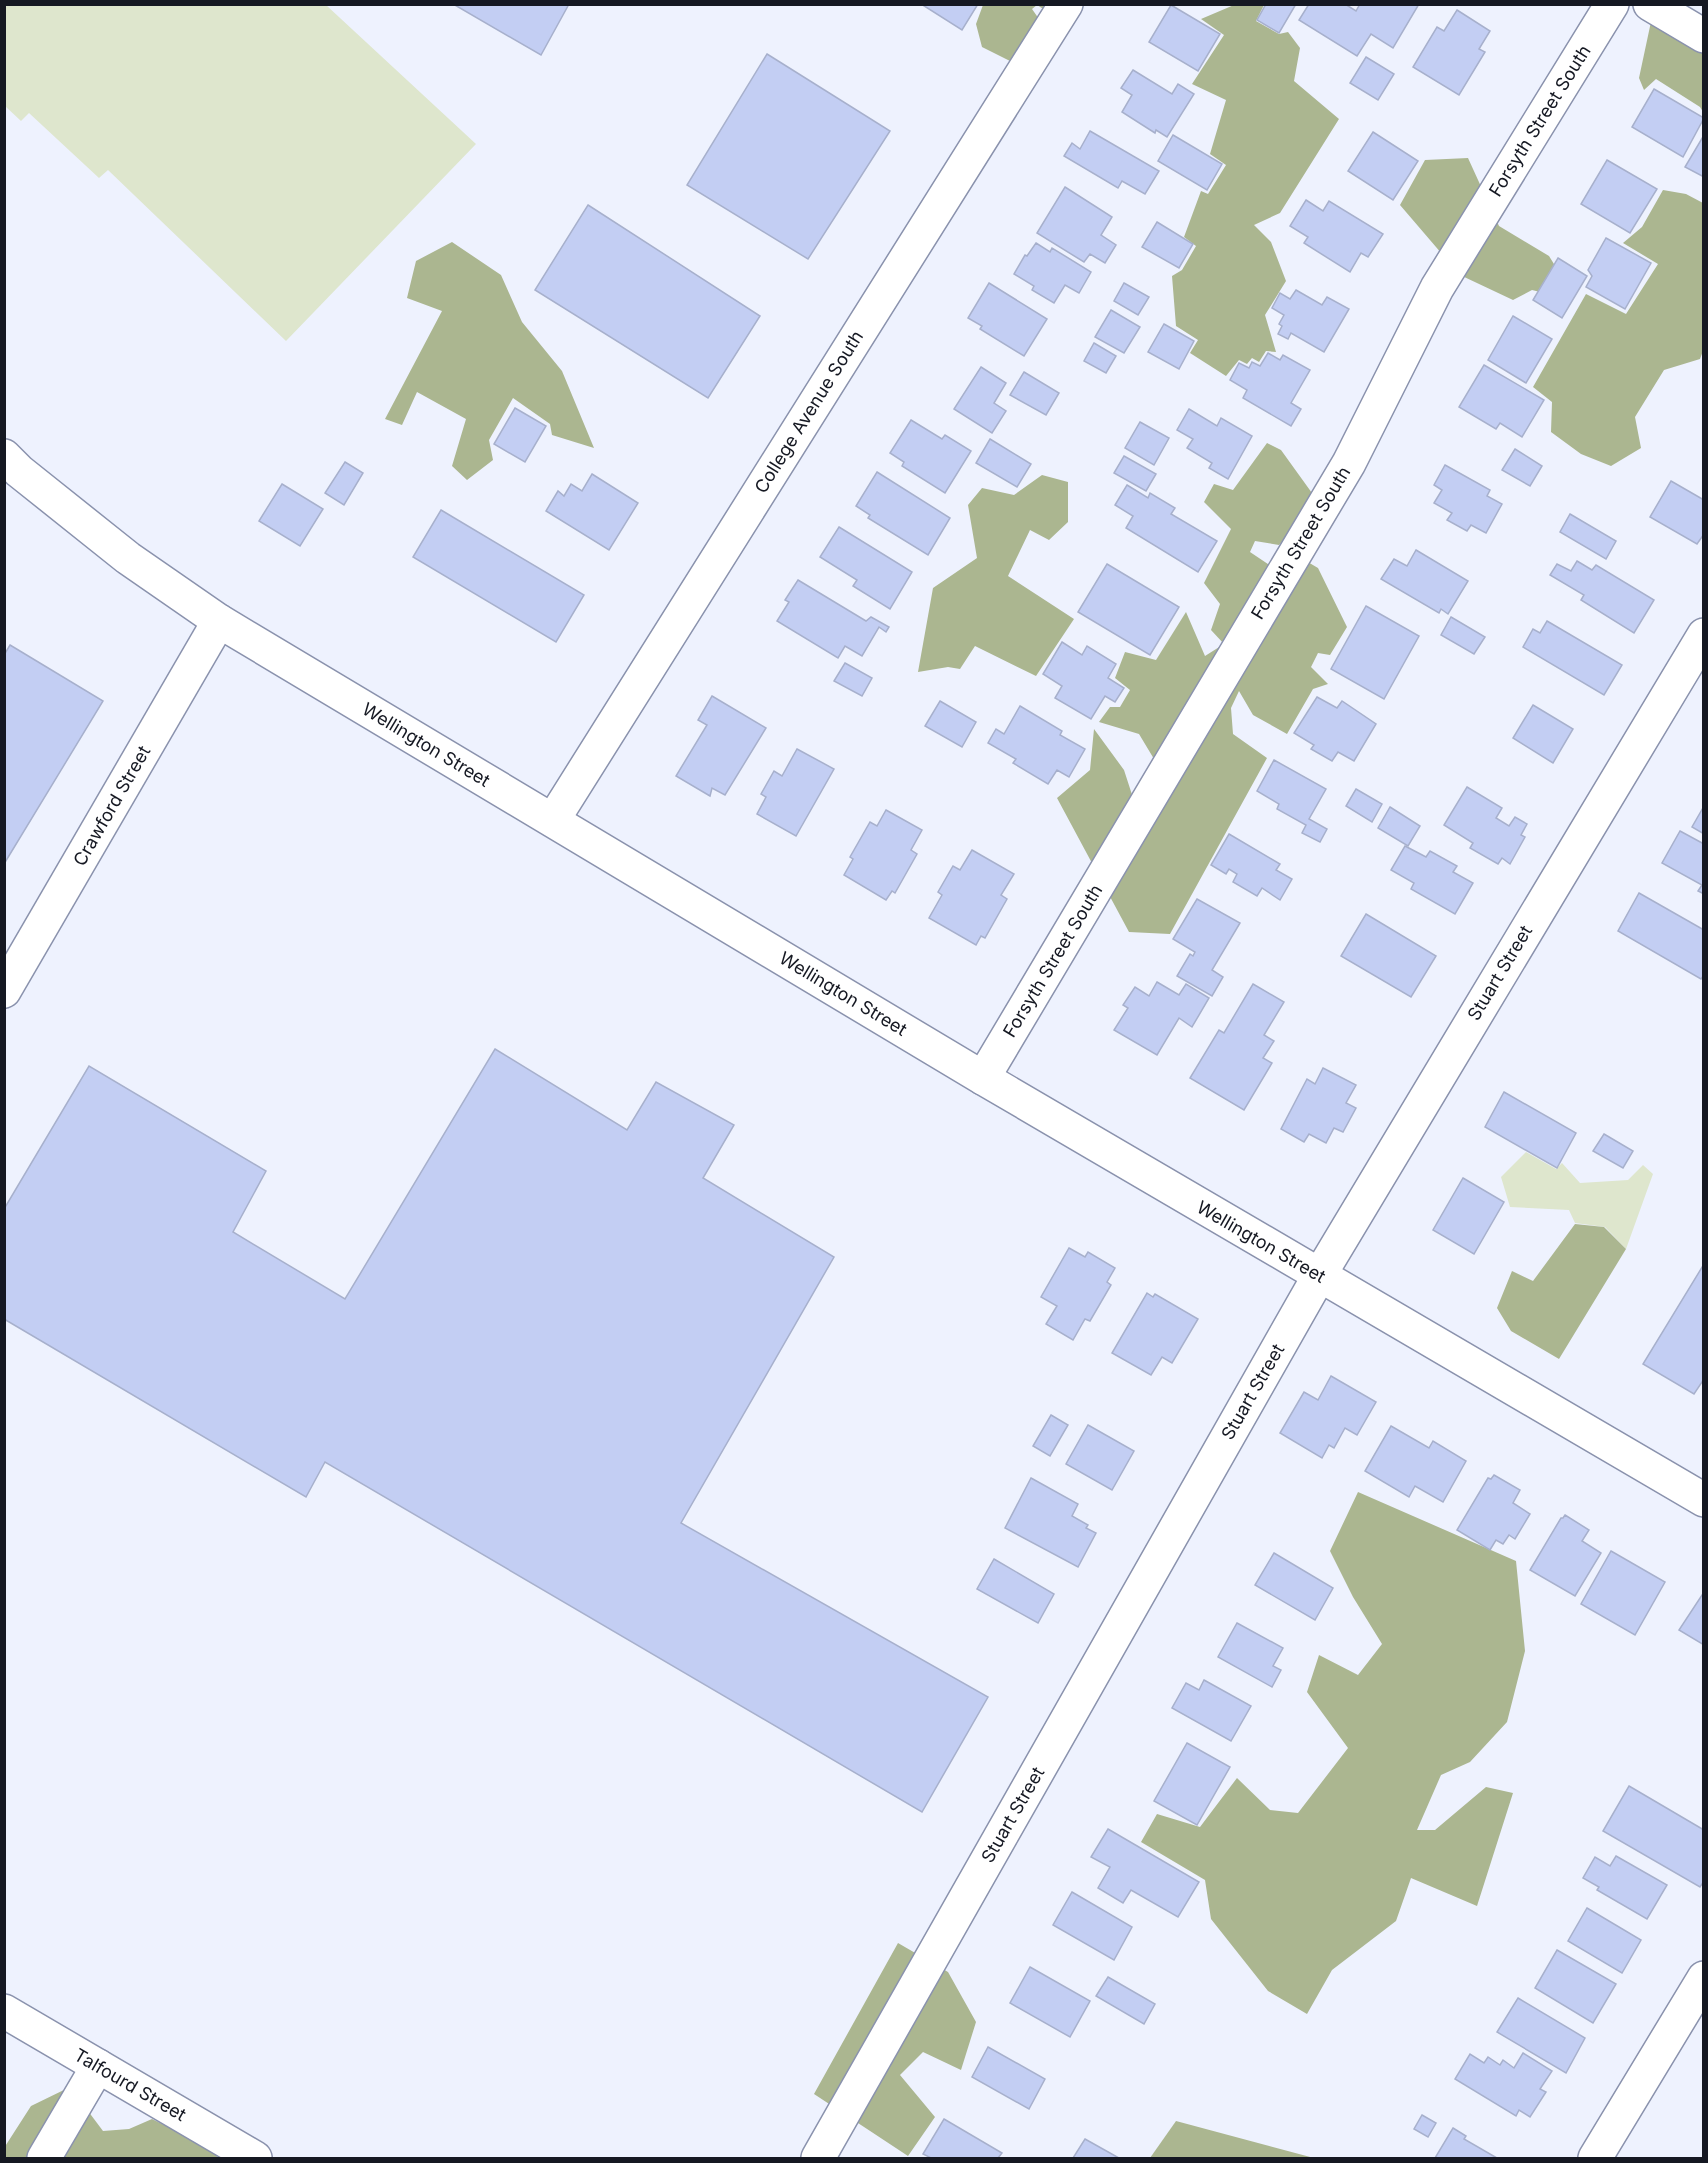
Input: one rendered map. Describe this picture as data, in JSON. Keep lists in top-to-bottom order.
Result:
{
  "streets": {
    "street": [
      "Forsyth Street South",
      "College Avenue South",
      "Wellington Street",
      "Crawford Street",
      "Stuart Street",
      "Talfourd Street"
    ]
  },
  "crossings": [
    ["Forsyth Street South", "Wellington Street"],
    ["College Avenue South", "Wellington Street"],
    ["Wellington Street", "Crawford Street"],
    ["Wellington Street", "Stuart Street"]
  ]
}
